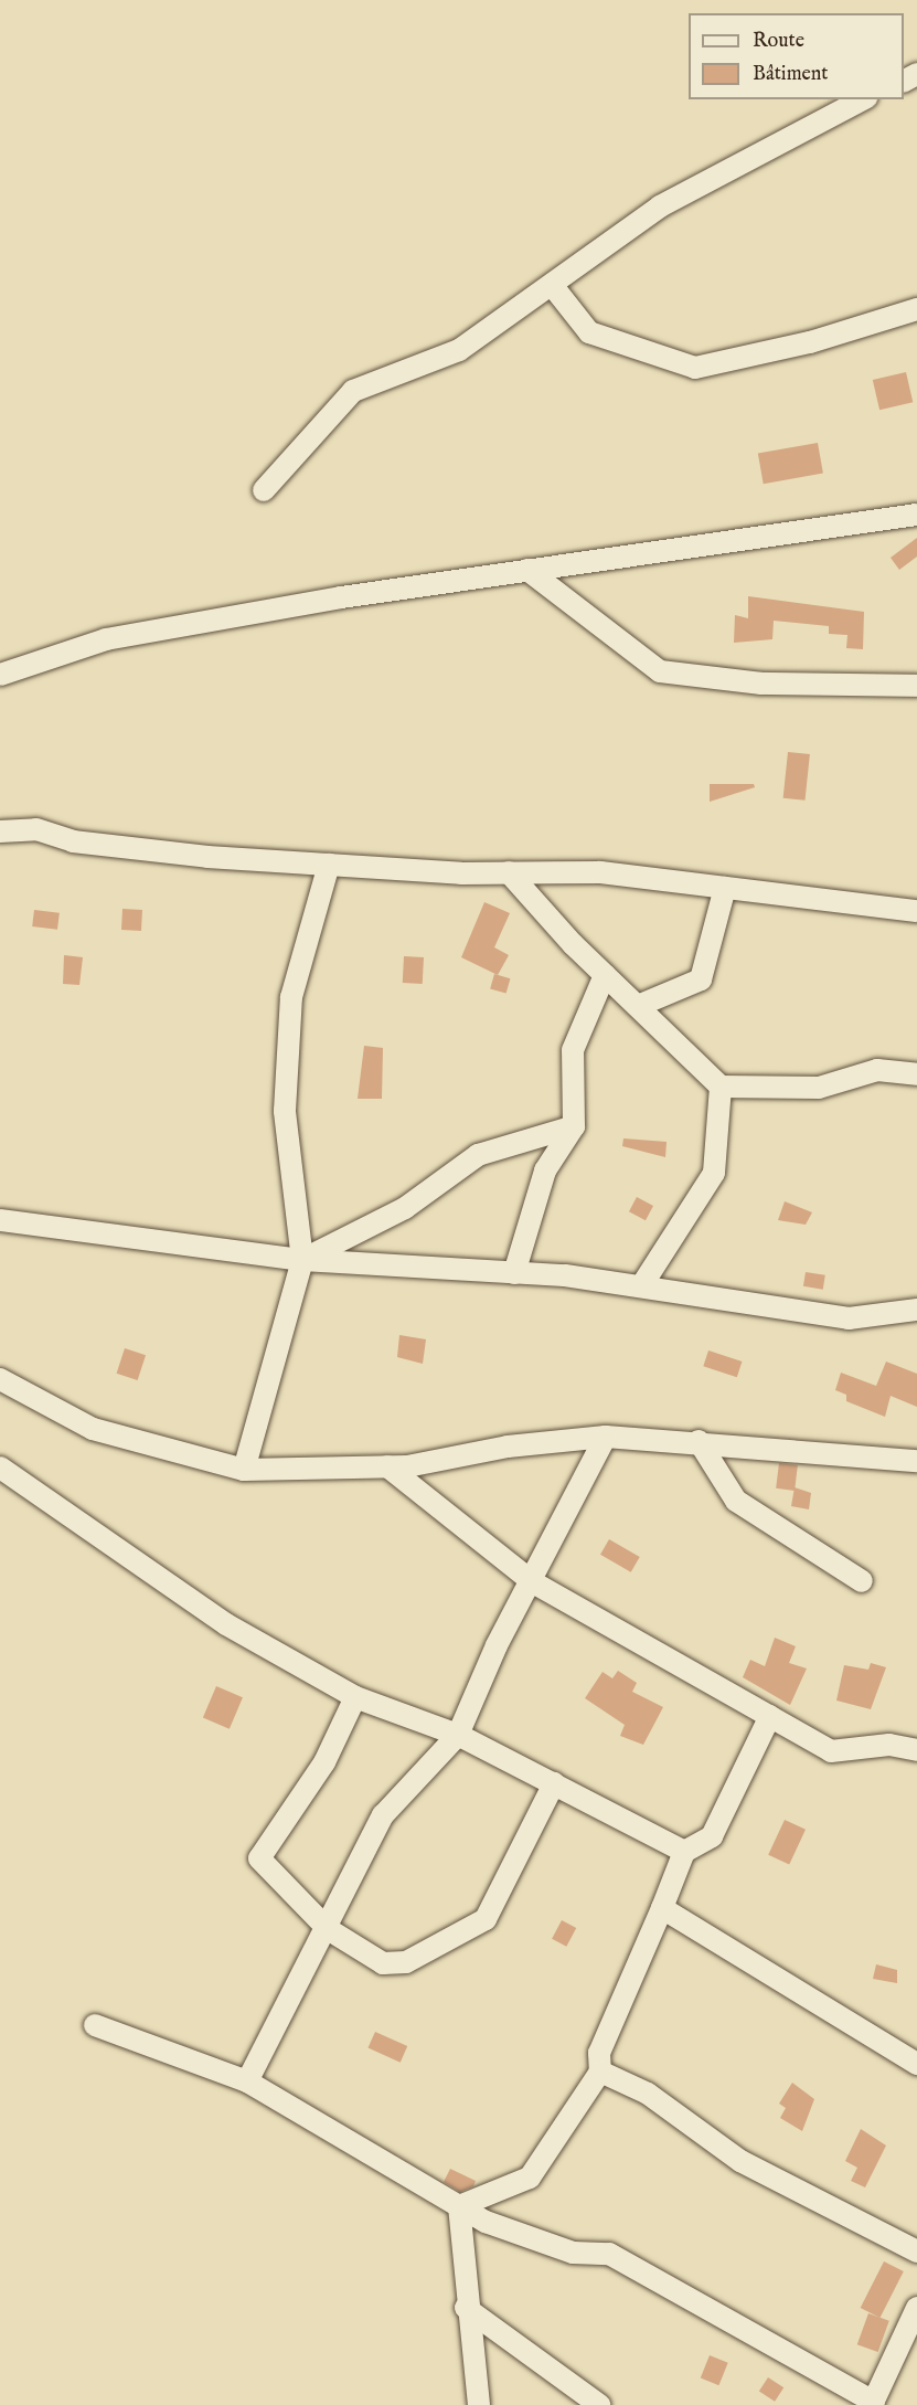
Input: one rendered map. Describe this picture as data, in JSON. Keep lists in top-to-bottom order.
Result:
{
  "legend": ["Route", "Bâtiment"]
}
